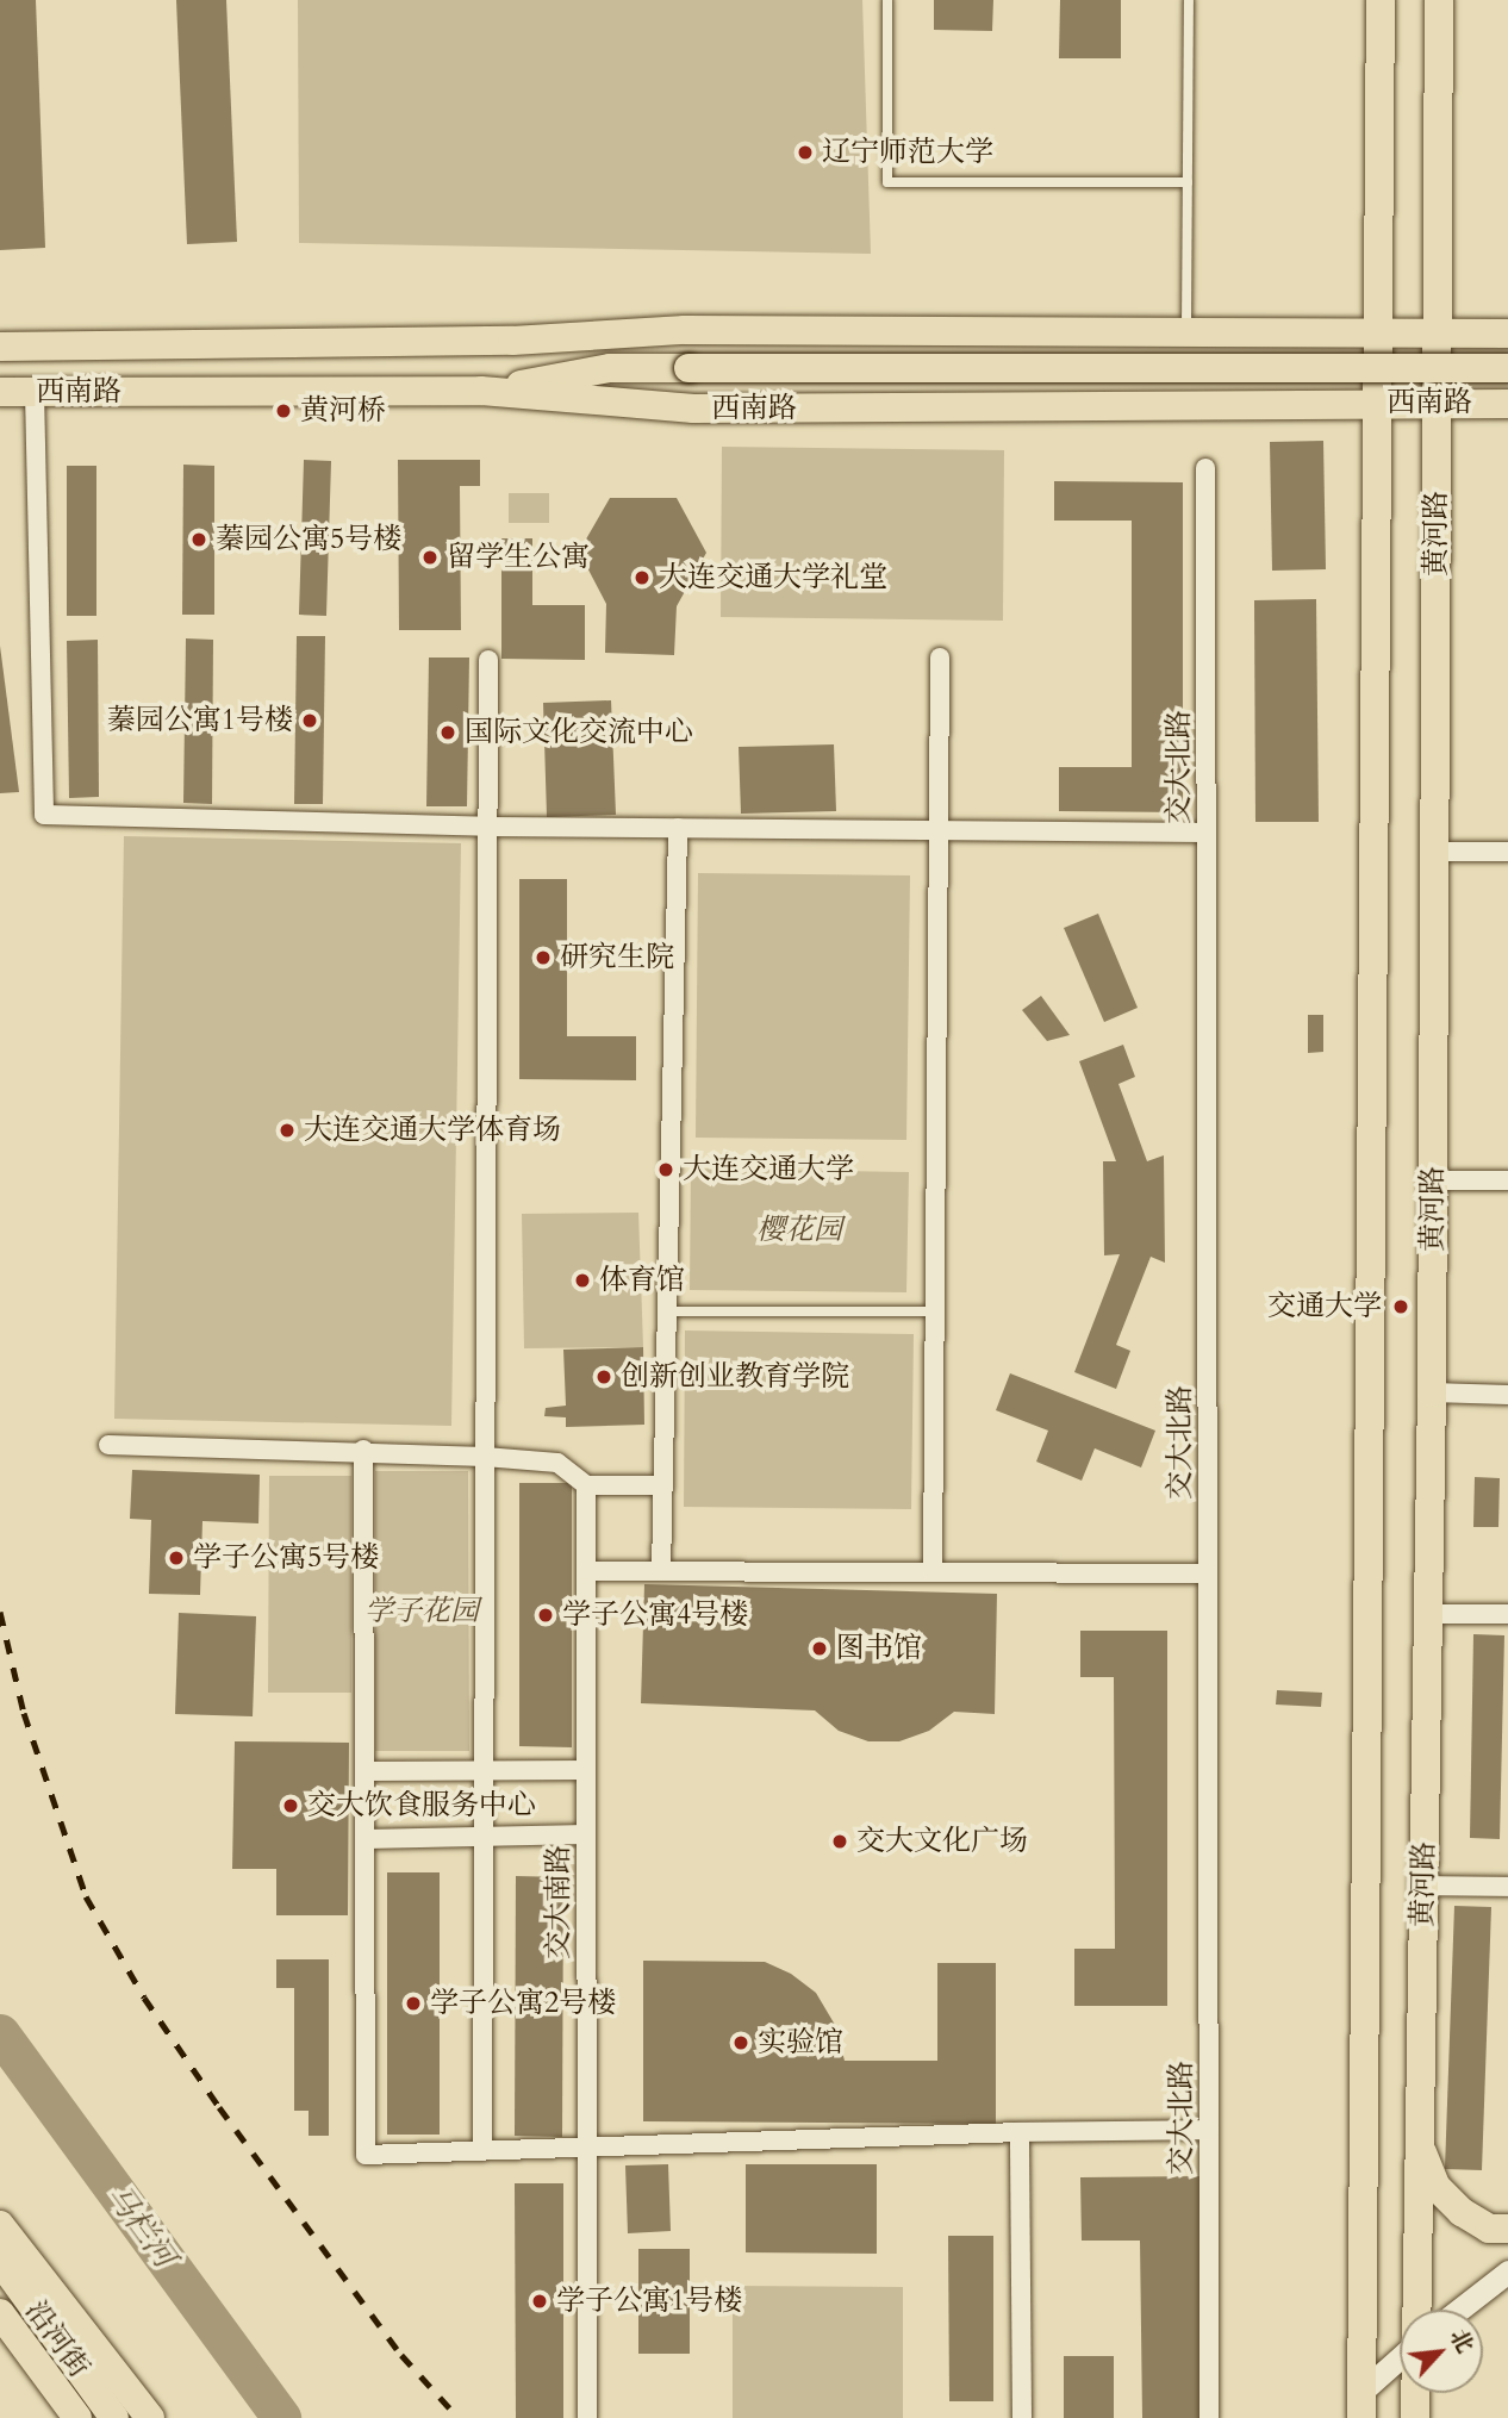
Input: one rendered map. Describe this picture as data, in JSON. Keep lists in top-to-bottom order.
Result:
{
  "streets": {
    "main road": ["西南路", "黄河路", "沿河街"],
    "street": ["交大北路", "交大南路"]
  },
  "crossings": [
    ["西南路", "黄河路"]
  ],
  "water": ["马栏河"],
  "parks": ["樱花园", "学子花园"],
  "places": [
    "辽宁师范大学",
    "黄河桥",
    "蓁园公寓5号楼",
    "留学生公寓",
    "大连交通大学礼堂",
    "蓁园公寓1号楼",
    "国际文化交流中心",
    "研究生院",
    "大连交通大学体育场",
    "大连交通大学",
    "体育馆",
    "交通大学",
    "创新创业教育学院",
    "学子公寓5号楼",
    "学子公寓4号楼",
    "图书馆",
    "交大饮食服务中心",
    "交大文化广场",
    "学子公寓2号楼",
    "实验馆",
    "学子公寓1号楼"
  ],
  "north": "top right"
}
